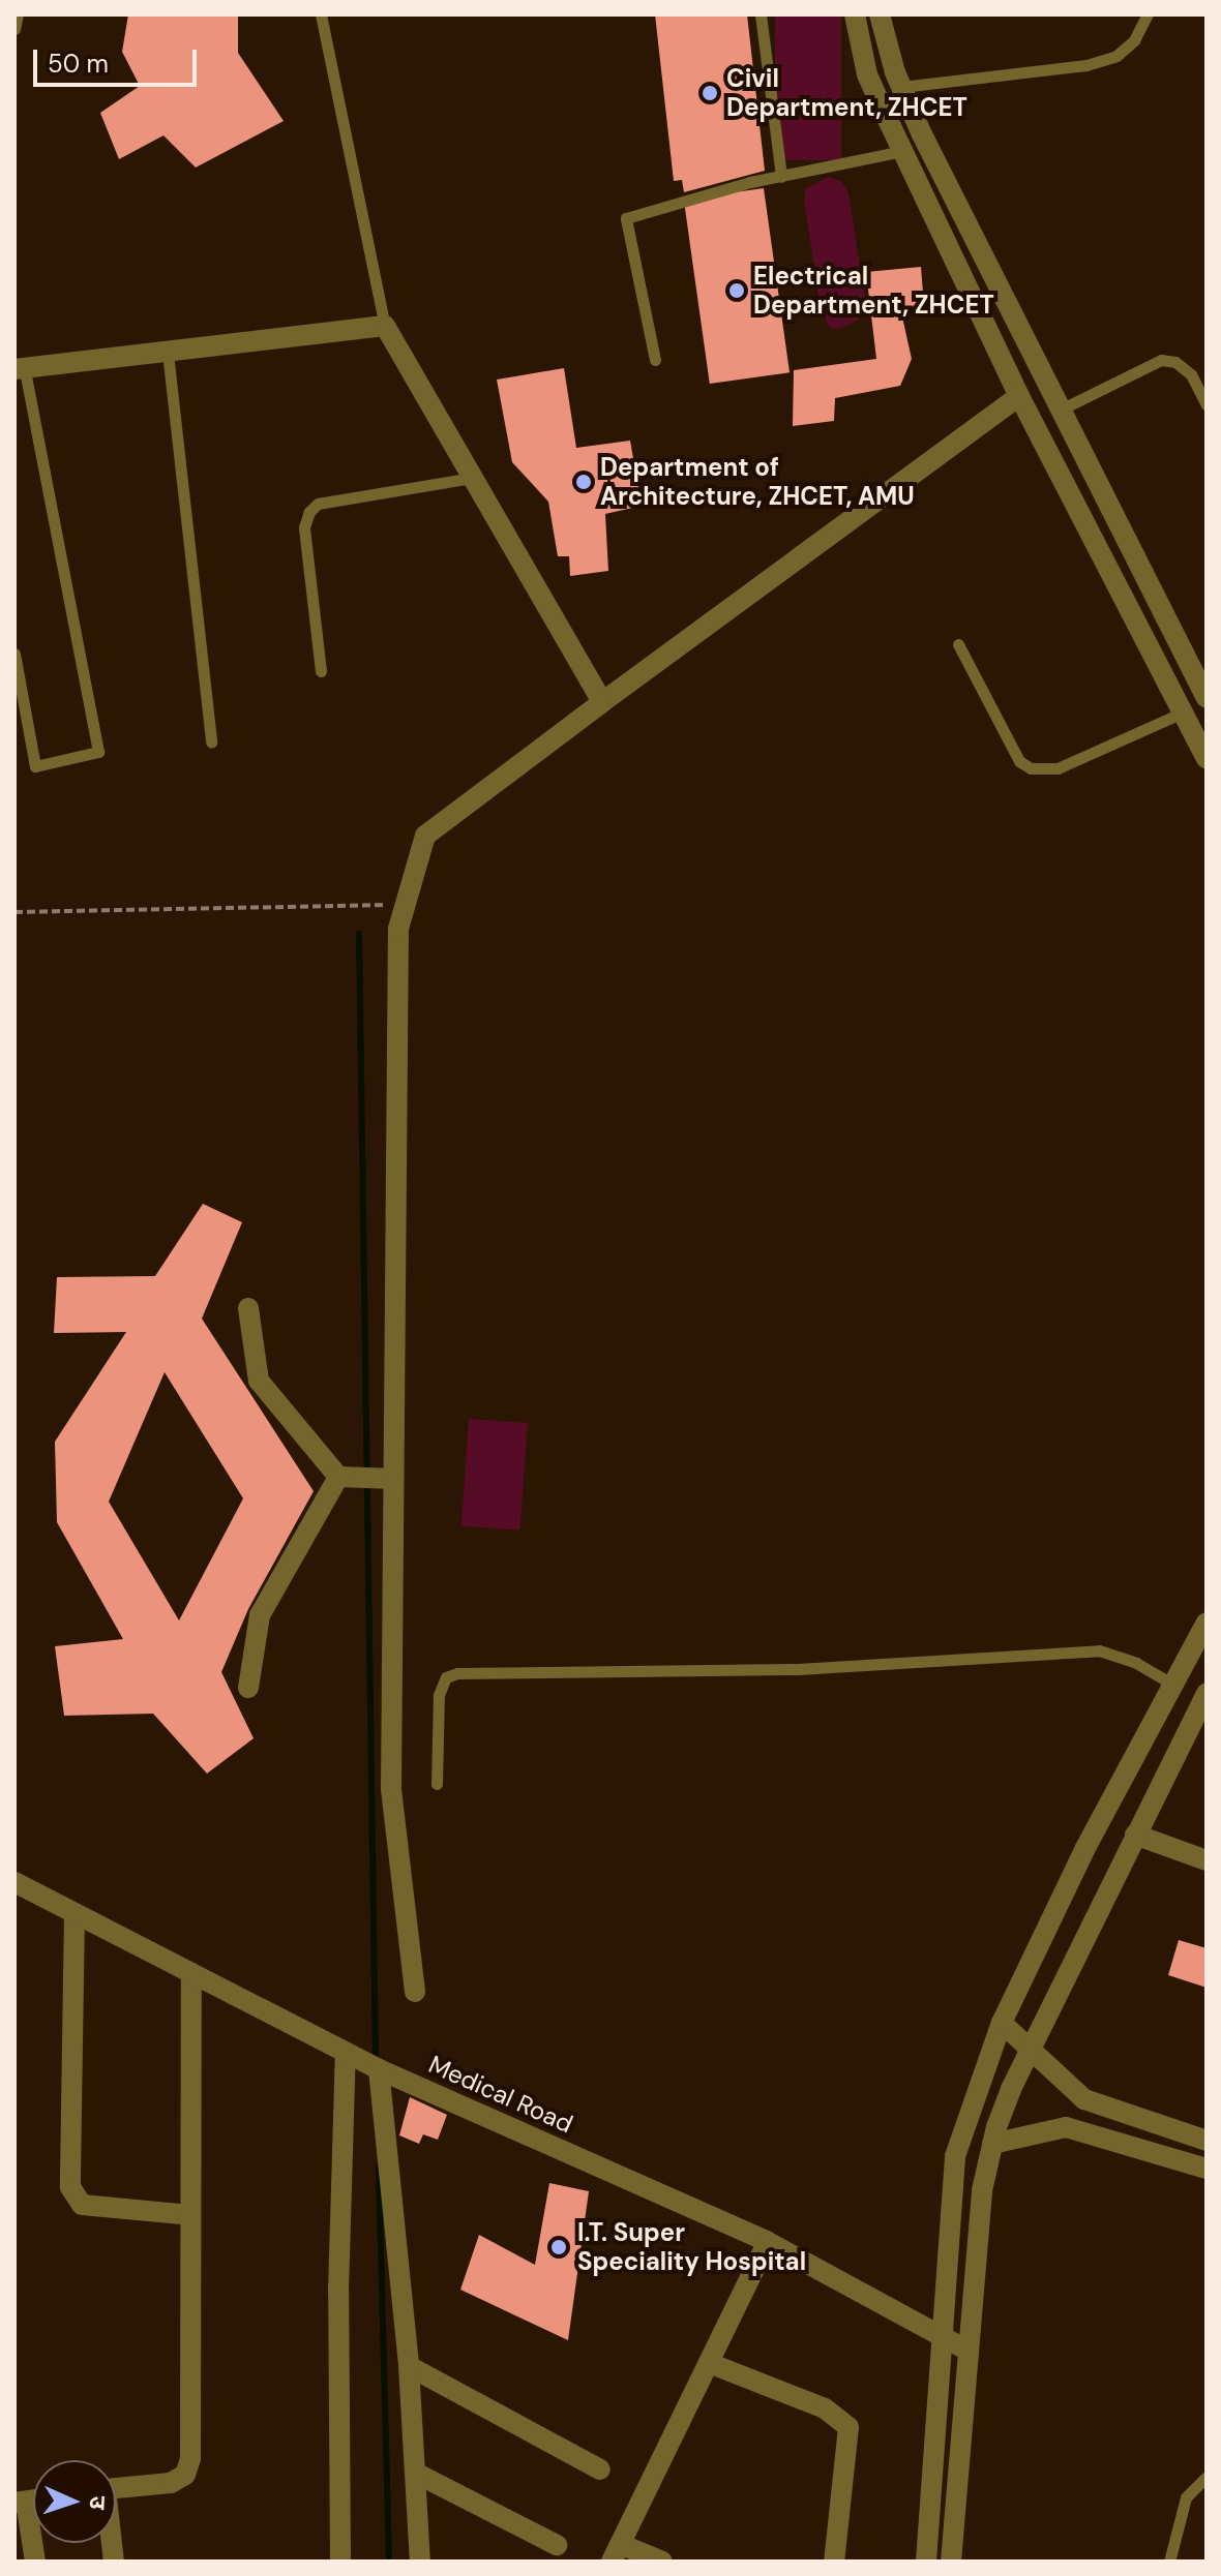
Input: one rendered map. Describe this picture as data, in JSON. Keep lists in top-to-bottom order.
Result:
{
  "streets": {
    "street": ["Medical Road"]
  },
  "places": [
    "Civil Department, ZHCET",
    "Electrical Department, ZHCET",
    "Department of Architecture, ZHCET, AMU",
    "I.T. Super Speciality Hospital"
  ],
  "scale_bar": "50 m",
  "north": "right"
}
